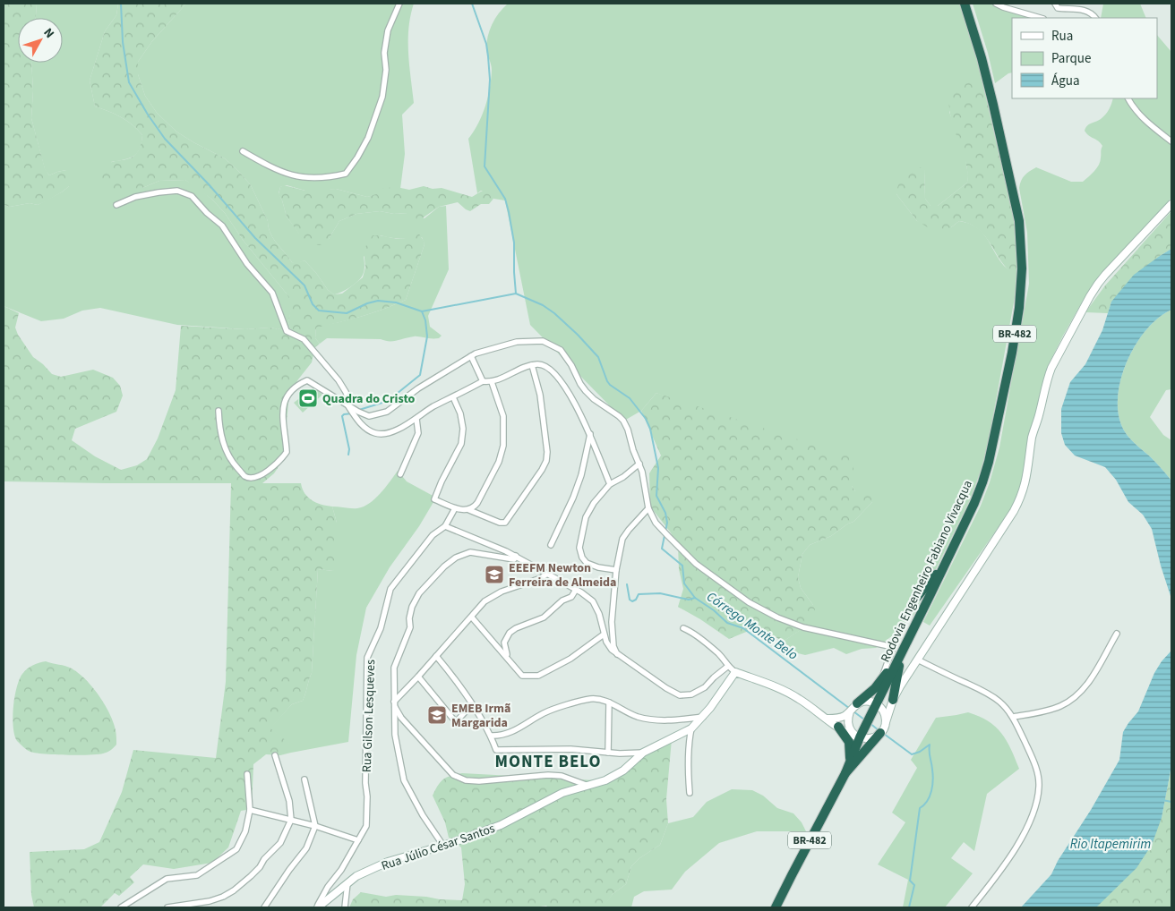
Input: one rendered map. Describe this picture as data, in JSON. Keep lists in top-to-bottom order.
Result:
{
  "streets": {
    "highway": ["BR-482", "Rodovia Engenheiro Fabiano Vivacqua"],
    "street": ["Rua Gilson Lesqueves", "Rua Júlio César Santos"]
  },
  "crossings": [
    ["BR-482", "Rodovia Engenheiro Fabiano Vivacqua"],
    ["Rua Gilson Lesqueves", "Rua Júlio César Santos"]
  ],
  "districts": ["MONTE BELO"],
  "water": ["Córrego Monte Belo", "Rio Itapemirim"],
  "places": {
    "sports": ["Quadra do Cristo"],
    "school or university": ["EEEFM Newton Ferreira de Almeida", "EMEB Irmã Margarida"]
  },
  "legend": ["Rua", "Parque", "Água"],
  "north": "top right"
}
